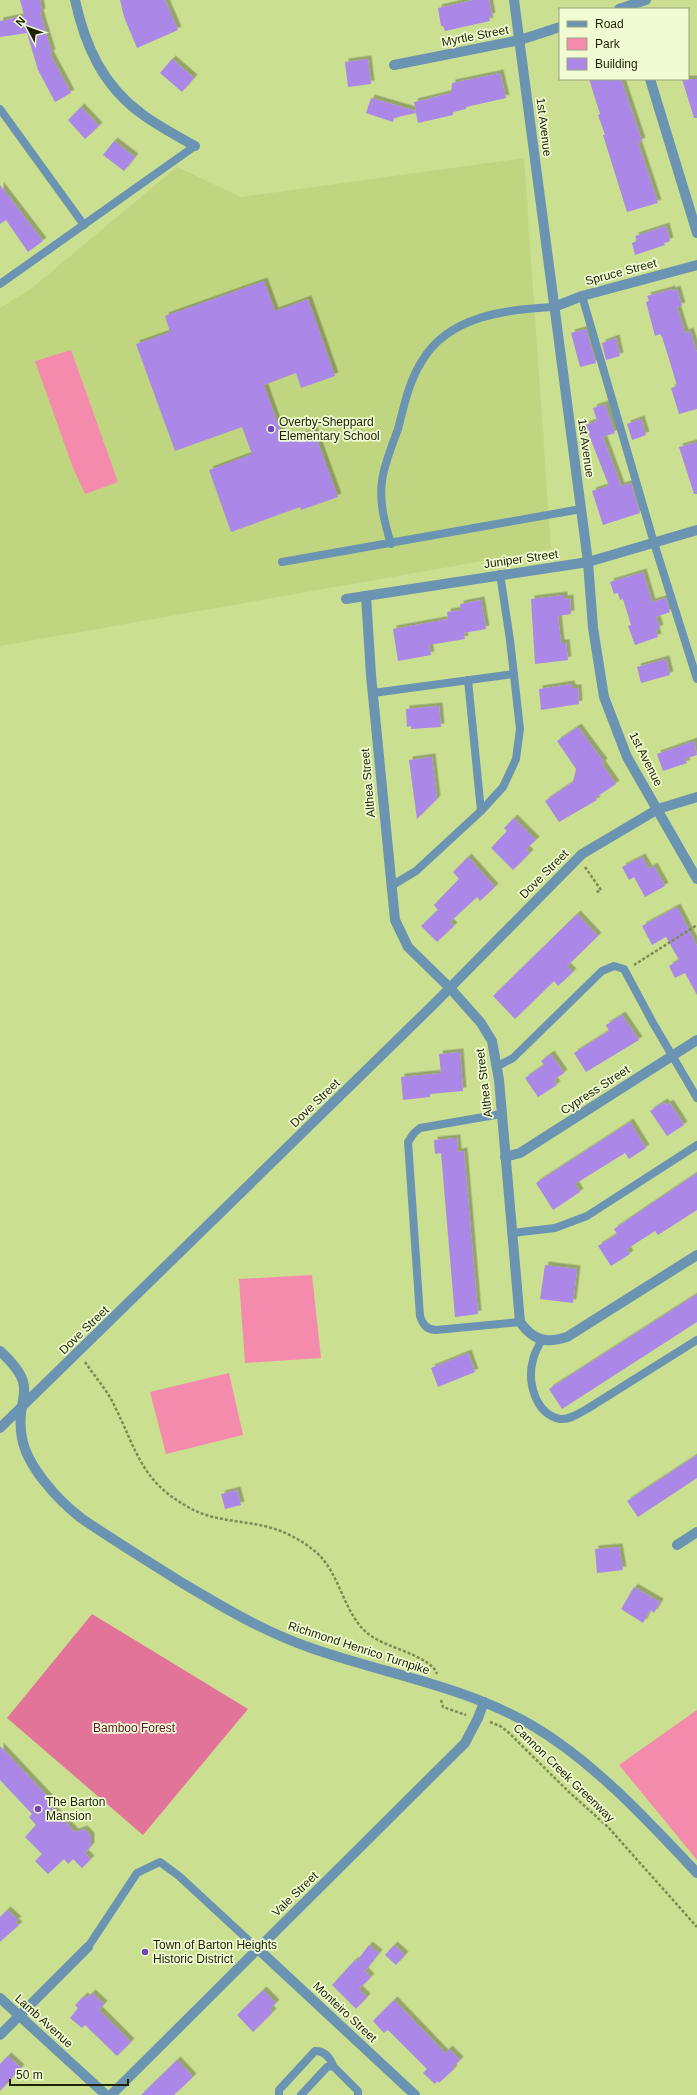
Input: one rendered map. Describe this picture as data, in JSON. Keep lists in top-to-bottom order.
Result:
{
  "streets": {
    "street": [
      "Myrtle Street",
      "1st Avenue",
      "Spruce Street",
      "Juniper Street",
      "Althea Street",
      "Dove Street",
      "Cypress Street",
      "Richmond Henrico Turnpike",
      "Vale Street",
      "Monteiro Street",
      "Lamb Avenue"
    ],
    "path": ["Cannon Creek Greenway"]
  },
  "crossings": [
    ["Myrtle Street", "1st Avenue"],
    ["1st Avenue", "Spruce Street"],
    ["1st Avenue", "Juniper Street"],
    ["1st Avenue", "Dove Street"],
    ["Juniper Street", "Althea Street"],
    ["Althea Street", "Dove Street"],
    ["Althea Street", "Cypress Street"],
    ["Dove Street", "Richmond Henrico Turnpike"],
    ["Dove Street", "Cannon Creek Greenway"],
    ["Richmond Henrico Turnpike", "Cannon Creek Greenway"],
    ["Richmond Henrico Turnpike", "Vale Street"],
    ["Cannon Creek Greenway", "Vale Street"],
    ["Vale Street", "Monteiro Street"]
  ],
  "parks": ["Bamboo Forest"],
  "places": ["Overby-Sheppard Elementary School", "The Barton Mansion", "Town of Barton Heights Historic District"],
  "legend": ["Road", "Park", "Building"],
  "scale_bar": "50 m",
  "north": "top left"
}
